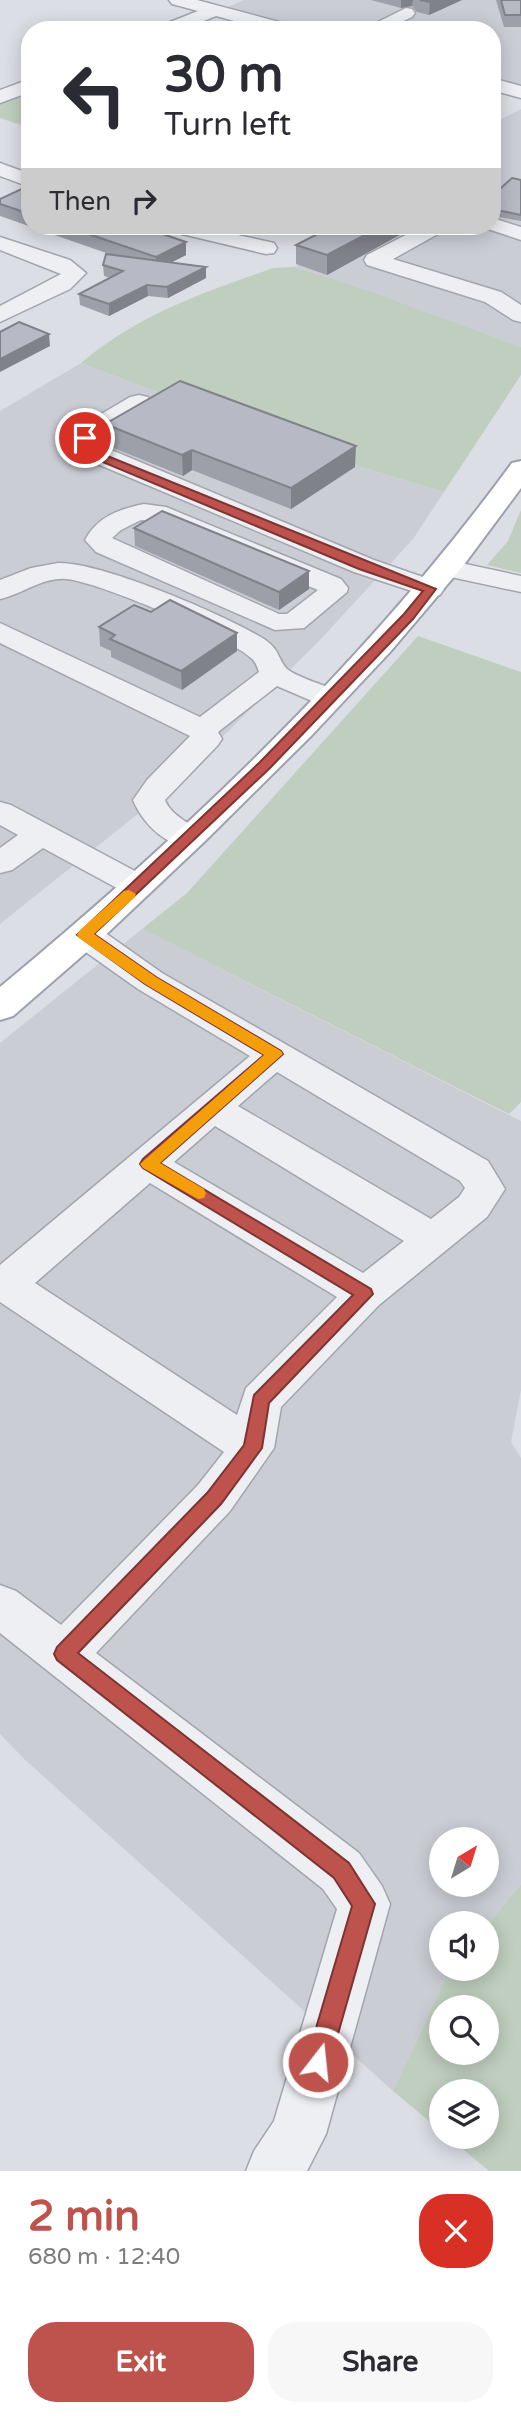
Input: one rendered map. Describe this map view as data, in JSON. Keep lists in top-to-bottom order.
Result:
{
  "north": "top right",
  "page": {
    "turn": ["30 m", "Turn left"],
    "then": "Then",
    "heading": ["2 min", "680 m · 12:40"],
    "buttons": ["Exit", "Share"]
  }
}
